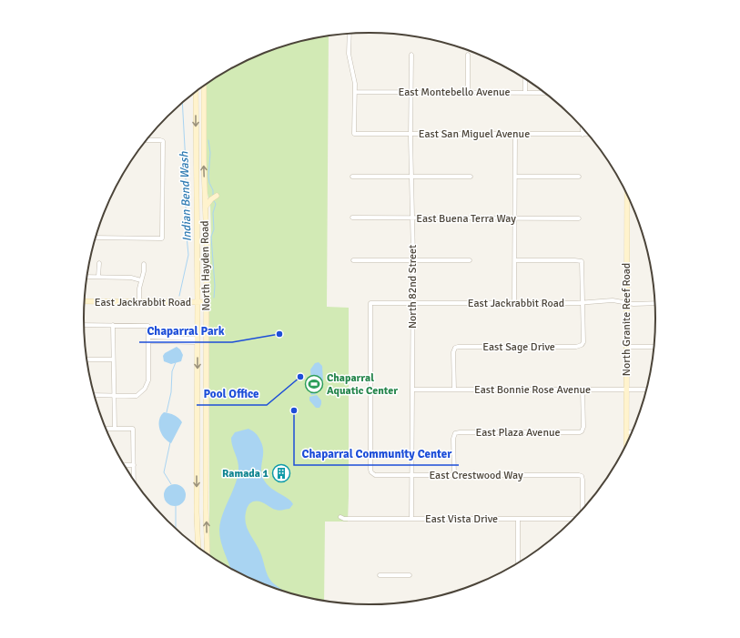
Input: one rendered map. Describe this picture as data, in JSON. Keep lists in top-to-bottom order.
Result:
{
  "streets": {
    "main road": ["North Hayden Road", "East Jackrabbit Road", "North Granite Reef Road"],
    "street": [
      "East Montebello Avenue",
      "East San Miguel Avenue",
      "East Buena Terra Way",
      "North 82nd Street",
      "East Sage Drive",
      "East Bonnie Rose Avenue",
      "East Plaza Avenue",
      "East Crestwood Way",
      "East Vista Drive"
    ]
  },
  "crossings": [
    ["East Montebello Avenue", "East San Miguel Avenue"],
    ["East Montebello Avenue", "North 82nd Street"],
    ["East San Miguel Avenue", "North 82nd Street"],
    ["East Buena Terra Way", "North 82nd Street"],
    ["North Hayden Road", "East Jackrabbit Road"],
    ["North 82nd Street", "East Jackrabbit Road"],
    ["North 82nd Street", "East Bonnie Rose Avenue"],
    ["North 82nd Street", "East Crestwood Way"],
    ["North 82nd Street", "East Vista Drive"],
    ["East Jackrabbit Road", "North Granite Reef Road"],
    ["East Jackrabbit Road", "East Sage Drive"],
    ["East Jackrabbit Road", "East Crestwood Way"],
    ["North Granite Reef Road", "East Bonnie Rose Avenue"],
    ["East Sage Drive", "East Bonnie Rose Avenue"],
    ["East Bonnie Rose Avenue", "East Plaza Avenue"],
    ["East Plaza Avenue", "East Crestwood Way"]
  ],
  "water": ["Indian Bend Wash"],
  "places": {
    "other": ["Chaparral Park", "Pool Office", "Chaparral Community Center"],
    "sports": ["Chaparral Aquatic Center"],
    "building": ["Ramada 1"]
  }
}
